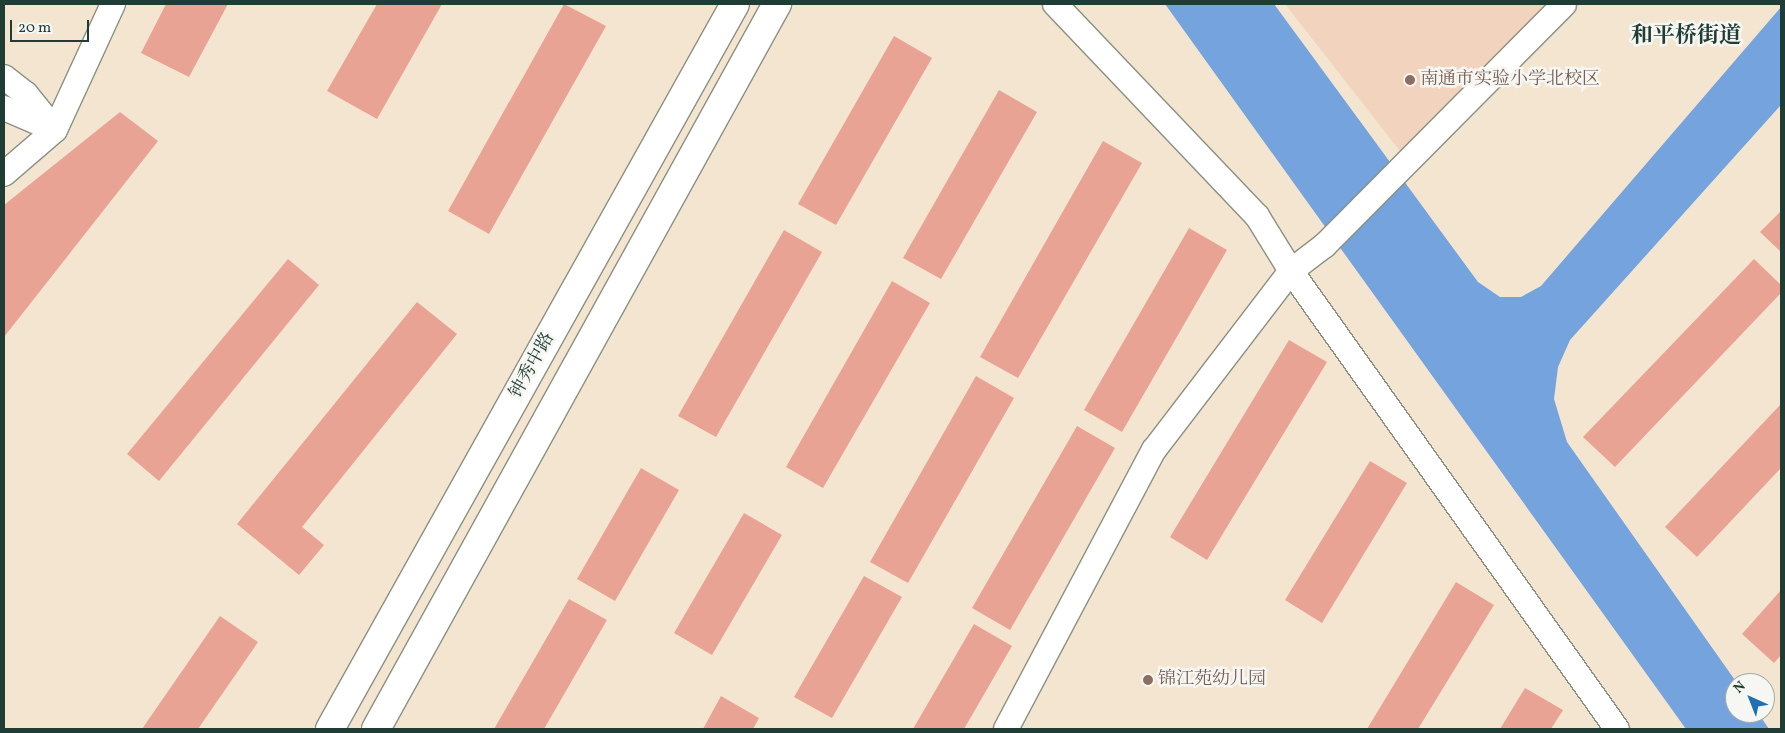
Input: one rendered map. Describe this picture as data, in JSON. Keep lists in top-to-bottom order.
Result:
{
  "streets": {
    "main road": ["钟秀中路"]
  },
  "districts": ["和平桥街道"],
  "places": ["南通市实验小学北校区", "锦江苑幼儿园"],
  "scale_bar": "20 m",
  "north": "top left"
}
